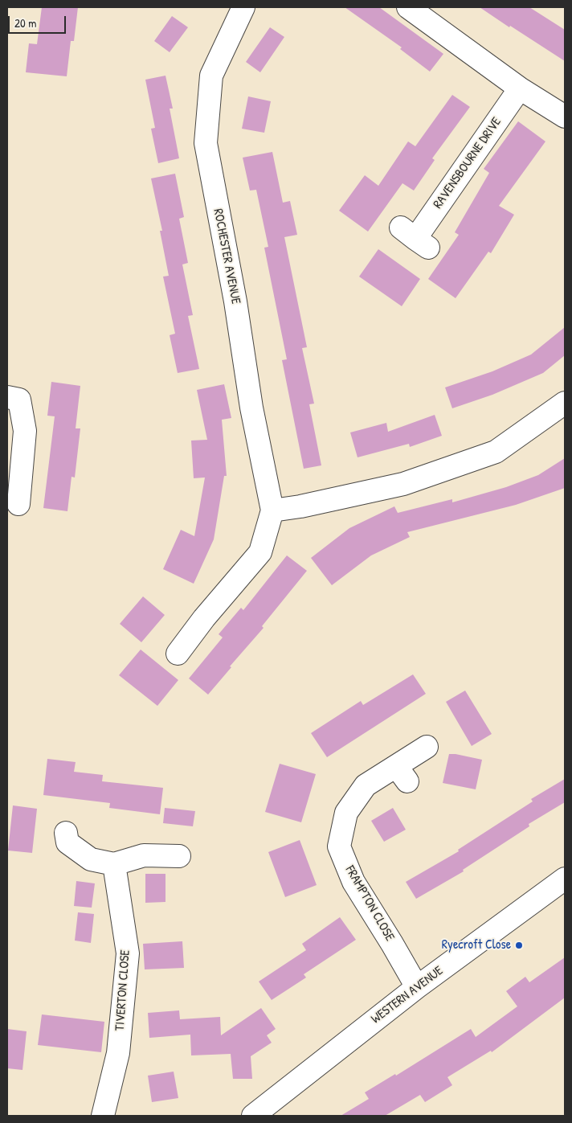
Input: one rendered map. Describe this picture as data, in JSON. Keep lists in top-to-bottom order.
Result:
{
  "streets": {
    "street": [
      "RAVENSBOURNE DRIVE",
      "ROCHESTER AVENUE",
      "FRAMPTON CLOSE",
      "TIVERTON CLOSE",
      "WESTERN AVENUE"
    ]
  },
  "crossings": [
    ["FRAMPTON CLOSE", "WESTERN AVENUE"]
  ],
  "places": ["Ryecroft Close"],
  "scale_bar": "20 m"
}
